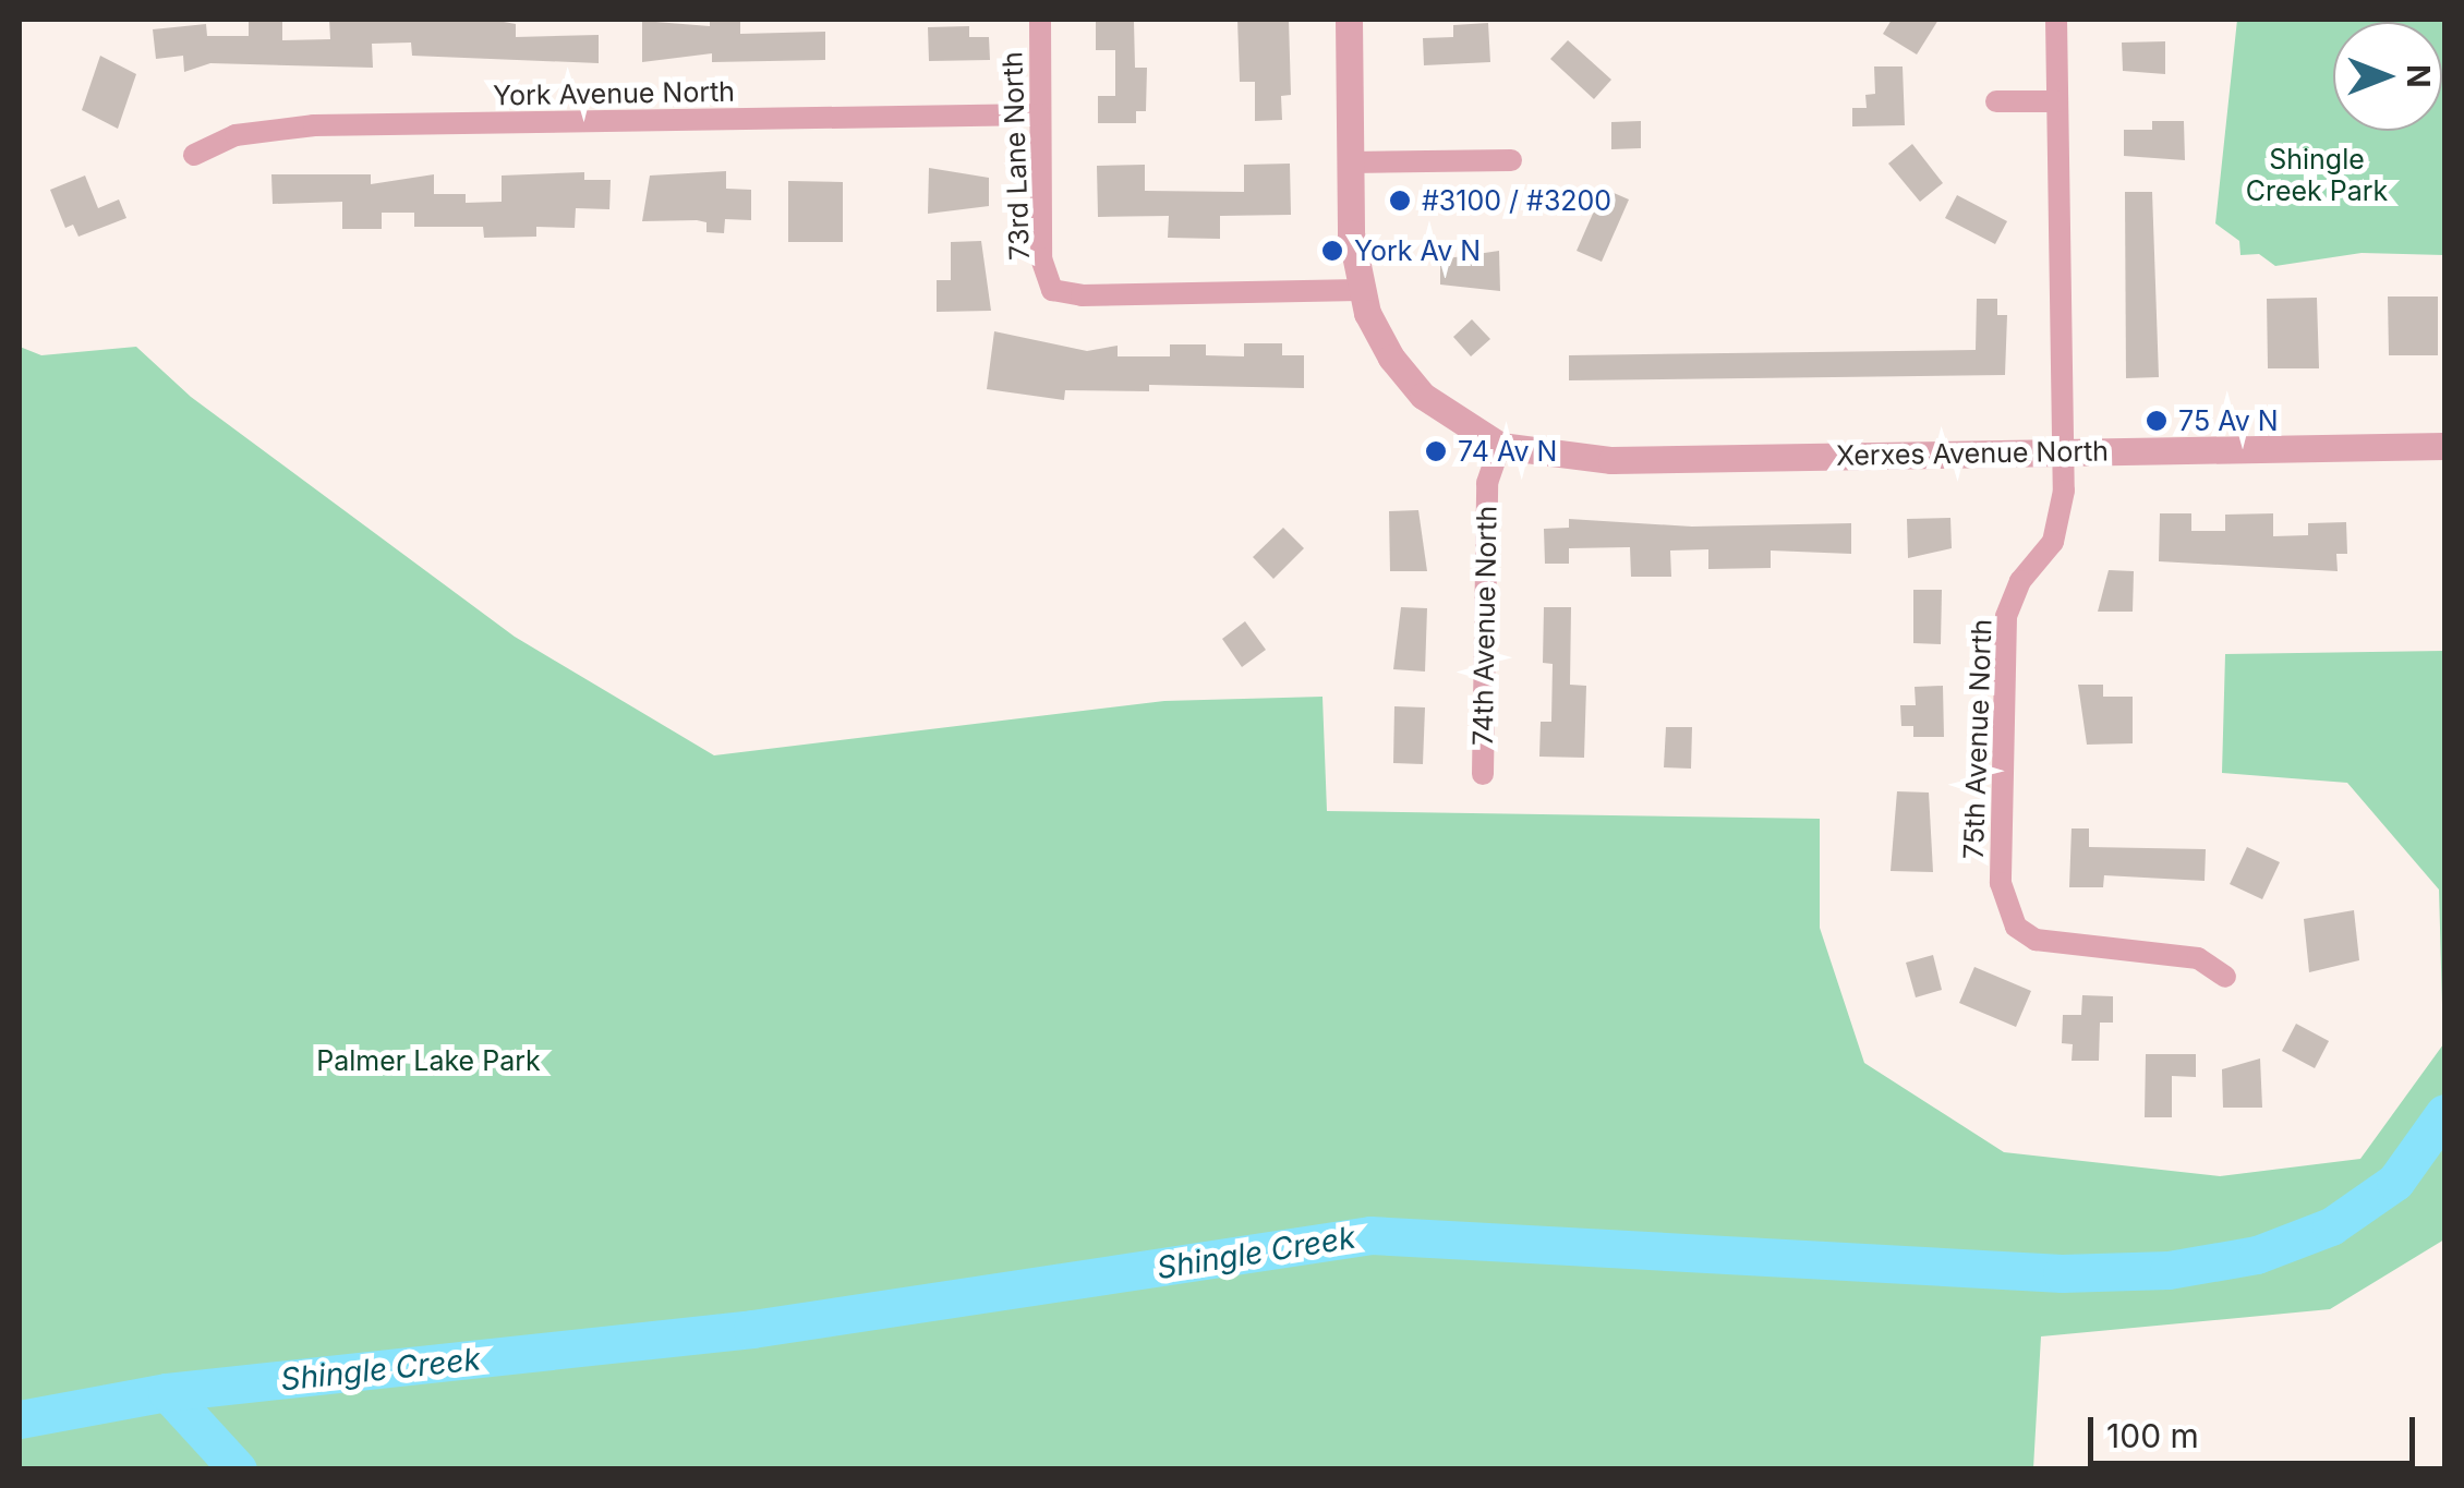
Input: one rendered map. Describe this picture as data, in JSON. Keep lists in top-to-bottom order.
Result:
{
  "streets": {
    "street": [
      "York Avenue North",
      "73rd Lane North",
      "Xerxes Avenue North",
      "74th Avenue North",
      "75th Avenue North"
    ]
  },
  "crossings": [
    ["York Avenue North", "73rd Lane North"],
    ["Xerxes Avenue North", "74th Avenue North"],
    ["Xerxes Avenue North", "75th Avenue North"]
  ],
  "water": ["Shingle Creek"],
  "parks": ["Shingle Creek Park", "Palmer Lake Park"],
  "places": [
    "#3100 / #3200",
    "York Av N",
    "75 Av N",
    "74 Av N"
  ],
  "scale_bar": "100 m",
  "north": "right"
}
